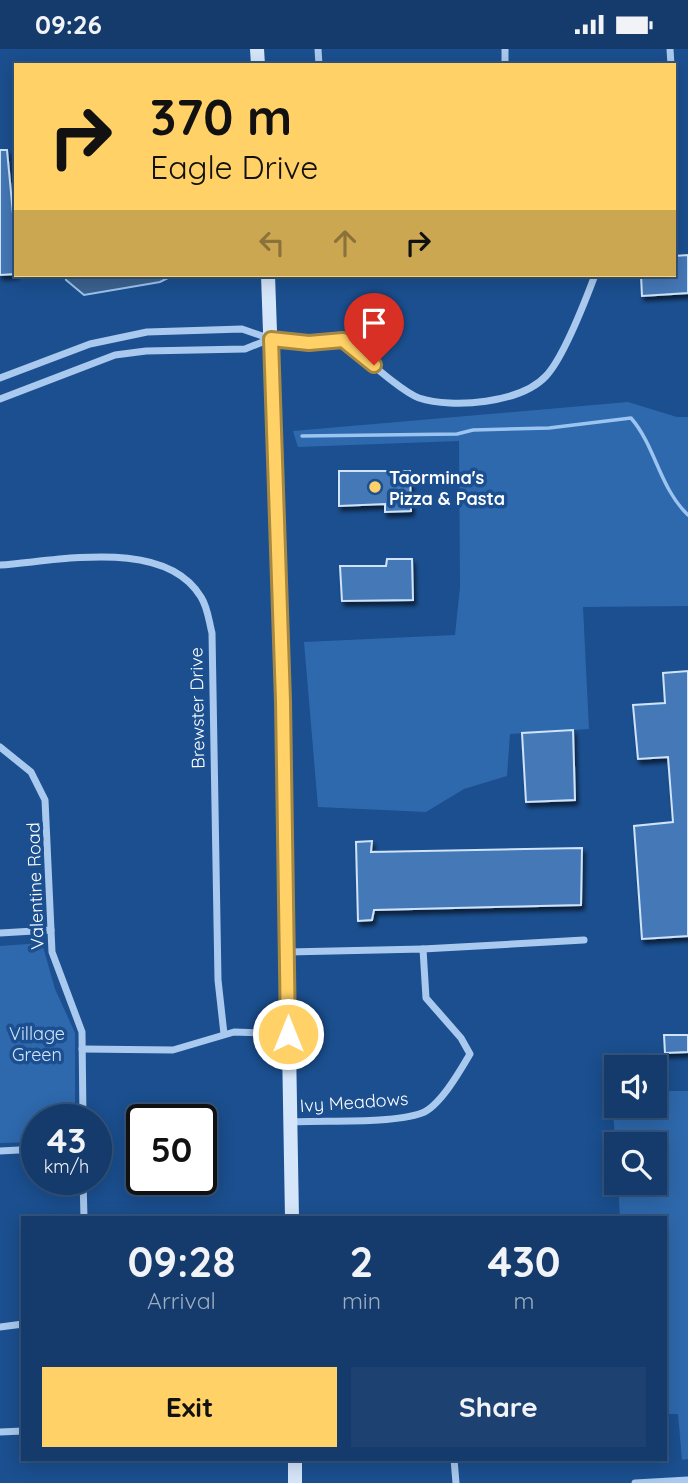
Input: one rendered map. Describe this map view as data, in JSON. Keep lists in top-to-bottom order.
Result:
{
  "streets": {
    "street": ["Brewster Drive", "Valentine Road", "Ivy Meadows"]
  },
  "parks": ["Village Green"],
  "places": ["Taormina's Pizza & Pasta"],
  "page": {
    "status": "09:26",
    "turn": ["370 m", "Eagle Drive"],
    "speed": "43 km/h",
    "limit": "50",
    "eta": [
      "09:28",
      "Arrival",
      "2",
      "min",
      "430",
      "m"
    ],
    "buttons": ["Exit", "Share"]
  }
}
